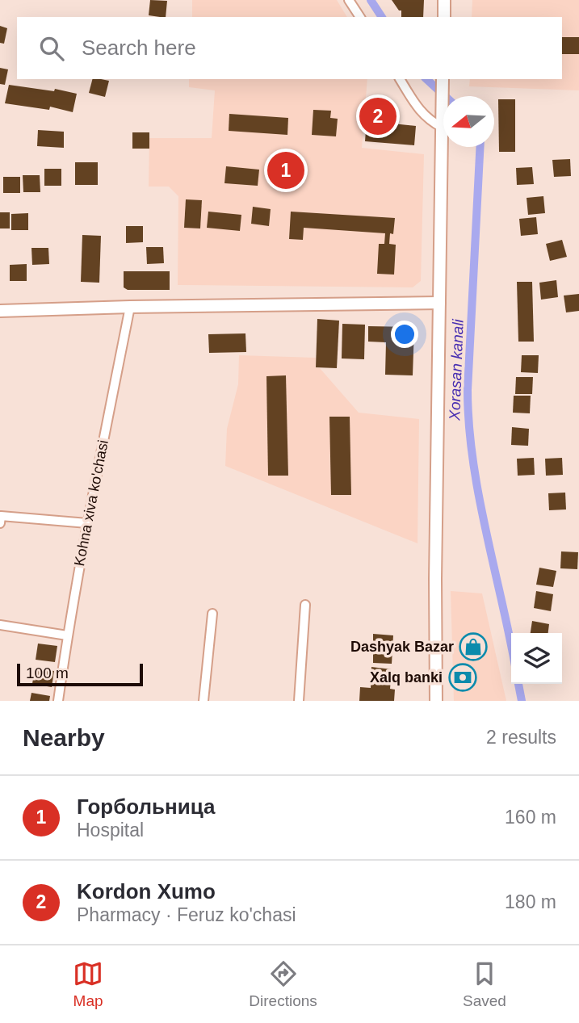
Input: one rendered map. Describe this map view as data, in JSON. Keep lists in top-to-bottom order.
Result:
{
  "streets": {
    "street": ["Kohna xiva ko'chasi"]
  },
  "water": ["Xorasan kanali"],
  "places": {
    "shop": ["Dashyak Bazar"],
    "bank": ["Xalq banki"]
  },
  "scale_bar": "100 m",
  "north": "left",
  "page": {
    "search": "Search here",
    "pins": ["2", "1"],
    "scale": "100 m",
    "heading": ["Nearby", "2 results"],
    "list": [
      {
        "mark": "1",
        "name": "Горбольница",
        "note": "Hospital",
        "value": "160 m"
      },
      {
        "mark": "2",
        "name": "Kordon Xumo",
        "note": "Pharmacy · Feruz ko'chasi",
        "value": "180 m"
      }
    ],
    "nav": ["Map", "Directions", "Saved"]
  }
}
